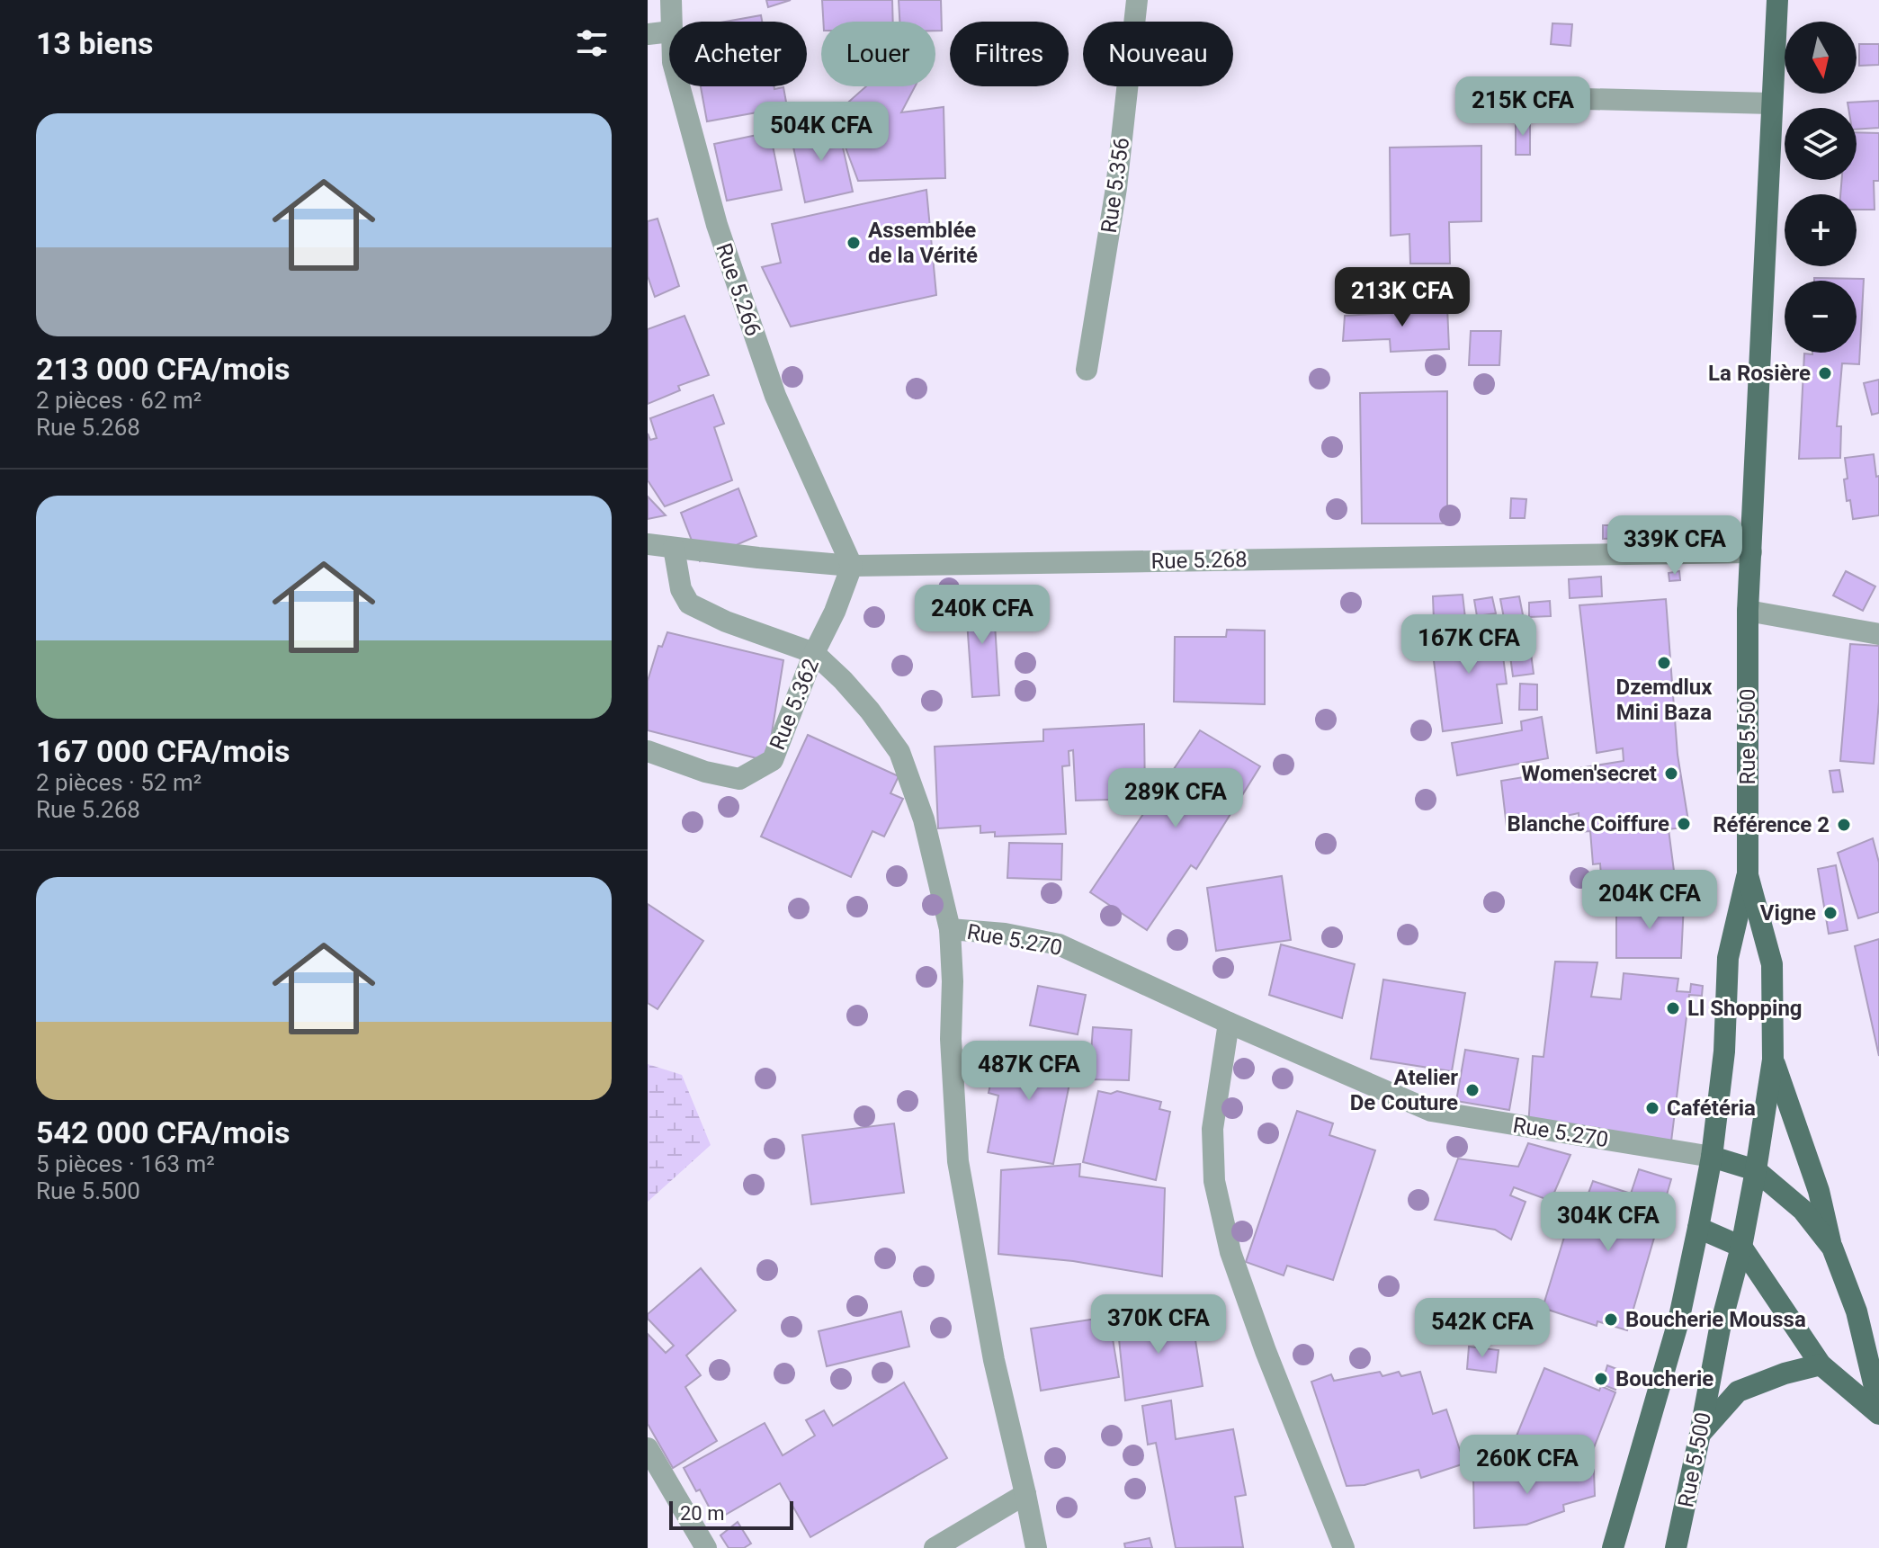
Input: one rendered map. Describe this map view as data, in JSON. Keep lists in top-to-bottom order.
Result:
{
  "streets": {
    "main road": ["Rue 5.500"],
    "street": [
      "Rue 5.356",
      "Rue 5.266",
      "Rue 5.268",
      "Rue 5.362",
      "Rue 5.270"
    ]
  },
  "crossings": [
    ["Rue 5.266", "Rue 5.268"],
    ["Rue 5.266", "Rue 5.362"],
    ["Rue 5.268", "Rue 5.362"],
    ["Rue 5.268", "Rue 5.500"]
  ],
  "places": [
    "Assemblée de la Vérité",
    "La Rosière",
    "Dzemdlux Mini Baza",
    "Women'secret",
    "Blanche Coiffure",
    "Référence 2",
    "Vigne",
    "Ll Shopping",
    "Atelier De Couture",
    "Cafétéria",
    "Boucherie Moussa",
    "Boucherie"
  ],
  "scale_bar": "20 m",
  "north": "bottom",
  "page": {
    "heading": "13 biens",
    "map_buttons": ["+", "−"],
    "chip": [
      "Acheter",
      "Louer",
      "Filtres",
      "Nouveau"
    ],
    "price": [
      "215K CFA",
      "504K CFA",
      "213K CFA",
      "339K CFA",
      "240K CFA",
      "167K CFA",
      "289K CFA",
      "204K CFA",
      "487K CFA",
      "304K CFA",
      "370K CFA",
      "542K CFA",
      "260K CFA"
    ],
    "list": [
      {
        "name": "213 000 CFA/mois",
        "note": "2 pièces · 62 m² · Rue 5.268"
      },
      {
        "name": "167 000 CFA/mois",
        "note": "2 pièces · 52 m² · Rue 5.268"
      },
      {
        "name": "542 000 CFA/mois",
        "note": "5 pièces · 163 m² · Rue 5.500"
      }
    ],
    "scale": "20 m"
  }
}
